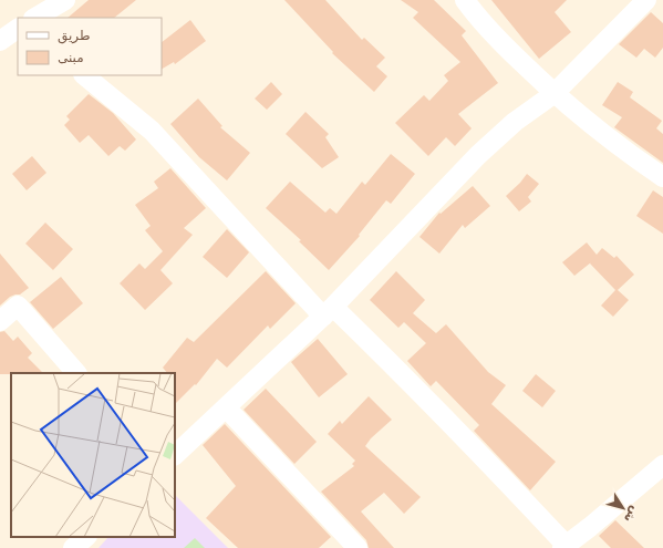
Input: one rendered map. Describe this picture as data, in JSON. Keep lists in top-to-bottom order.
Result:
{
  "legend": ["طريق", "مبنى"],
  "north": "bottom right"
}
